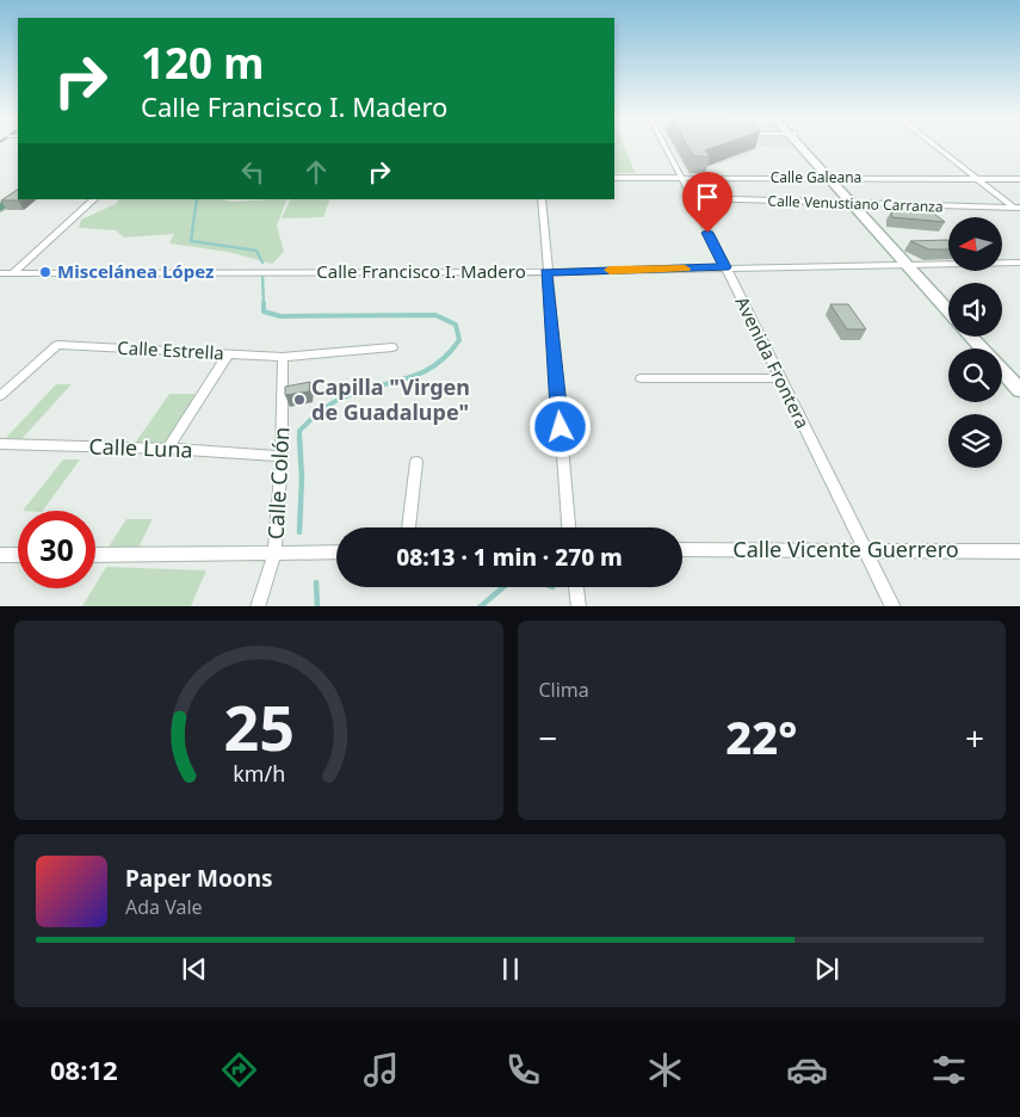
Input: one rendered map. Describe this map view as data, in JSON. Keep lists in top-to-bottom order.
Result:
{
  "streets": {
    "street": [
      "Calle Galeana",
      "Calle Venustiano Carranza",
      "Calle Francisco I. Madero",
      "Calle Estrella",
      "Avenida Frontera",
      "Calle Luna",
      "Calle Colón",
      "Calle Vicente Guerrero"
    ]
  },
  "crossings": [
    ["Calle Galeana", "Avenida Frontera"],
    ["Calle Venustiano Carranza", "Avenida Frontera"],
    ["Calle Francisco I. Madero", "Avenida Frontera"],
    ["Calle Estrella", "Calle Colón"],
    ["Avenida Frontera", "Calle Vicente Guerrero"],
    ["Calle Luna", "Calle Colón"]
  ],
  "places": ["Miscelánea López", "Capilla \"Virgen de Guadalupe\""],
  "north": "left",
  "page": {
    "turn": ["120 m", "Calle Francisco I. Madero"],
    "limit": "30",
    "trip": "08:13 · 1 min · 270 m",
    "tile": "Clima",
    "heat": ["−", "22°", "+"],
    "song": ["Paper Moons", "Ada Vale"],
    "tabs": "08:12",
    "gauge": ["25", "km/h"]
  }
}
